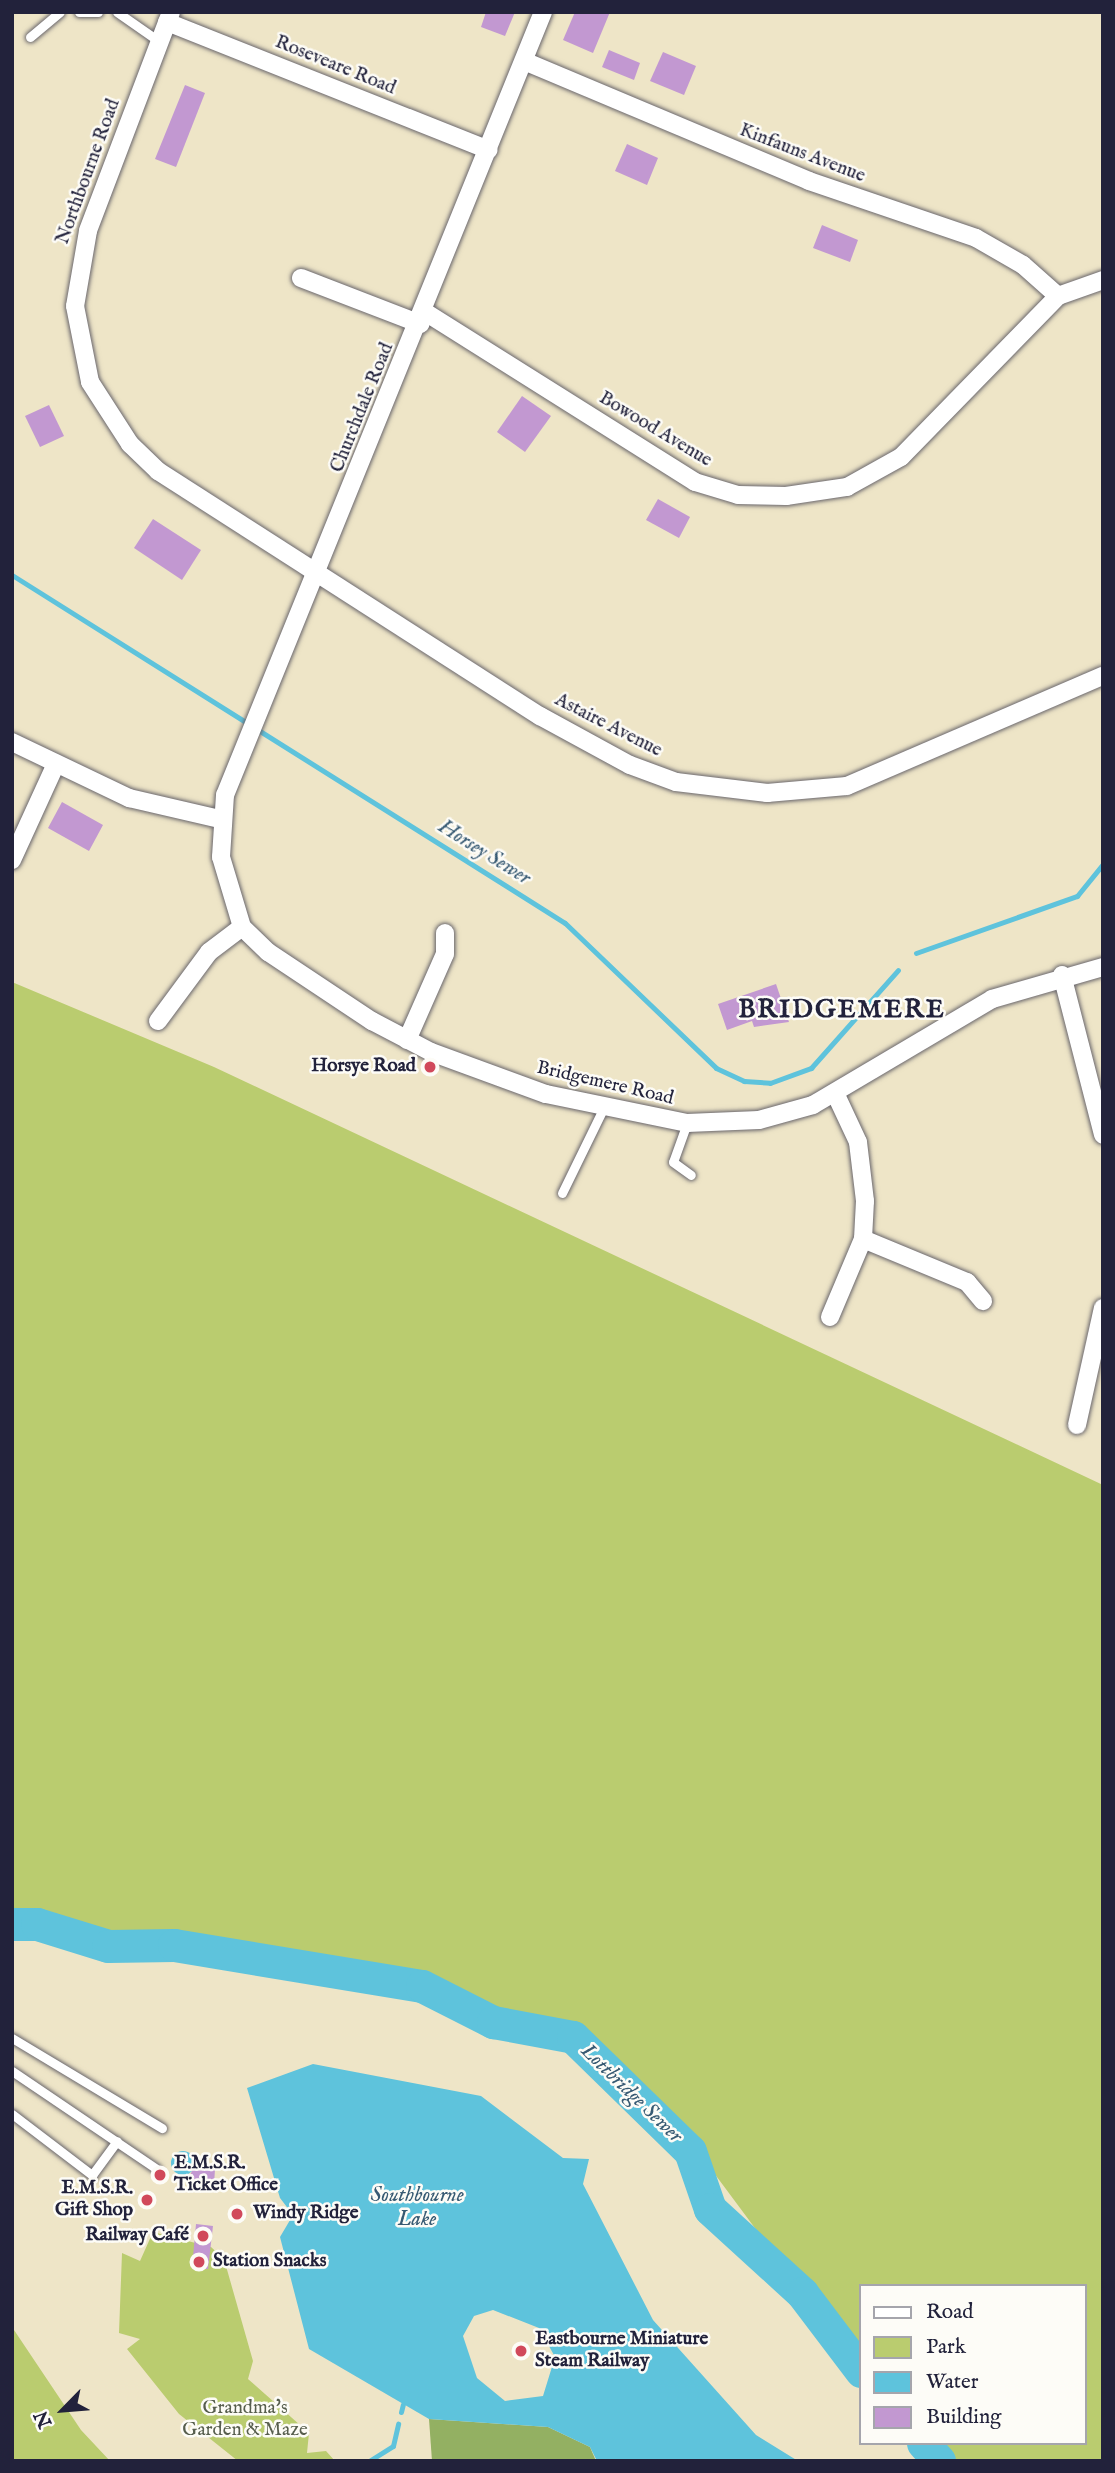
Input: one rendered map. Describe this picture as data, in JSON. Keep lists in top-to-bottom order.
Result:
{
  "streets": {
    "street": [
      "Roseveare Road",
      "Kinfauns Avenue",
      "Northbourne Road",
      "Churchdale Road",
      "Bowood Avenue",
      "Astaire Avenue",
      "Bridgemere Road"
    ]
  },
  "crossings": [
    ["Roseveare Road", "Northbourne Road"],
    ["Roseveare Road", "Churchdale Road"],
    ["Kinfauns Avenue", "Churchdale Road"],
    ["Kinfauns Avenue", "Bowood Avenue"],
    ["Northbourne Road", "Churchdale Road"],
    ["Northbourne Road", "Astaire Avenue"],
    ["Churchdale Road", "Bowood Avenue"],
    ["Churchdale Road", "Astaire Avenue"],
    ["Churchdale Road", "Bridgemere Road"]
  ],
  "districts": ["BRIDGEMERE"],
  "water": ["Horsey Sewer", "Lottbridge Sewer", "Southbourne Lake"],
  "parks": ["Grandma's Garden & Maze"],
  "places": [
    "Horsye Road",
    "E.M.S.R. Ticket Office",
    "E.M.S.R. Gift Shop",
    "Windy Ridge",
    "Railway Café",
    "Station Snacks",
    "Eastbourne Miniature Steam Railway"
  ],
  "legend": [
    "Road",
    "Park",
    "Water",
    "Building"
  ],
  "north": "bottom left"
}
